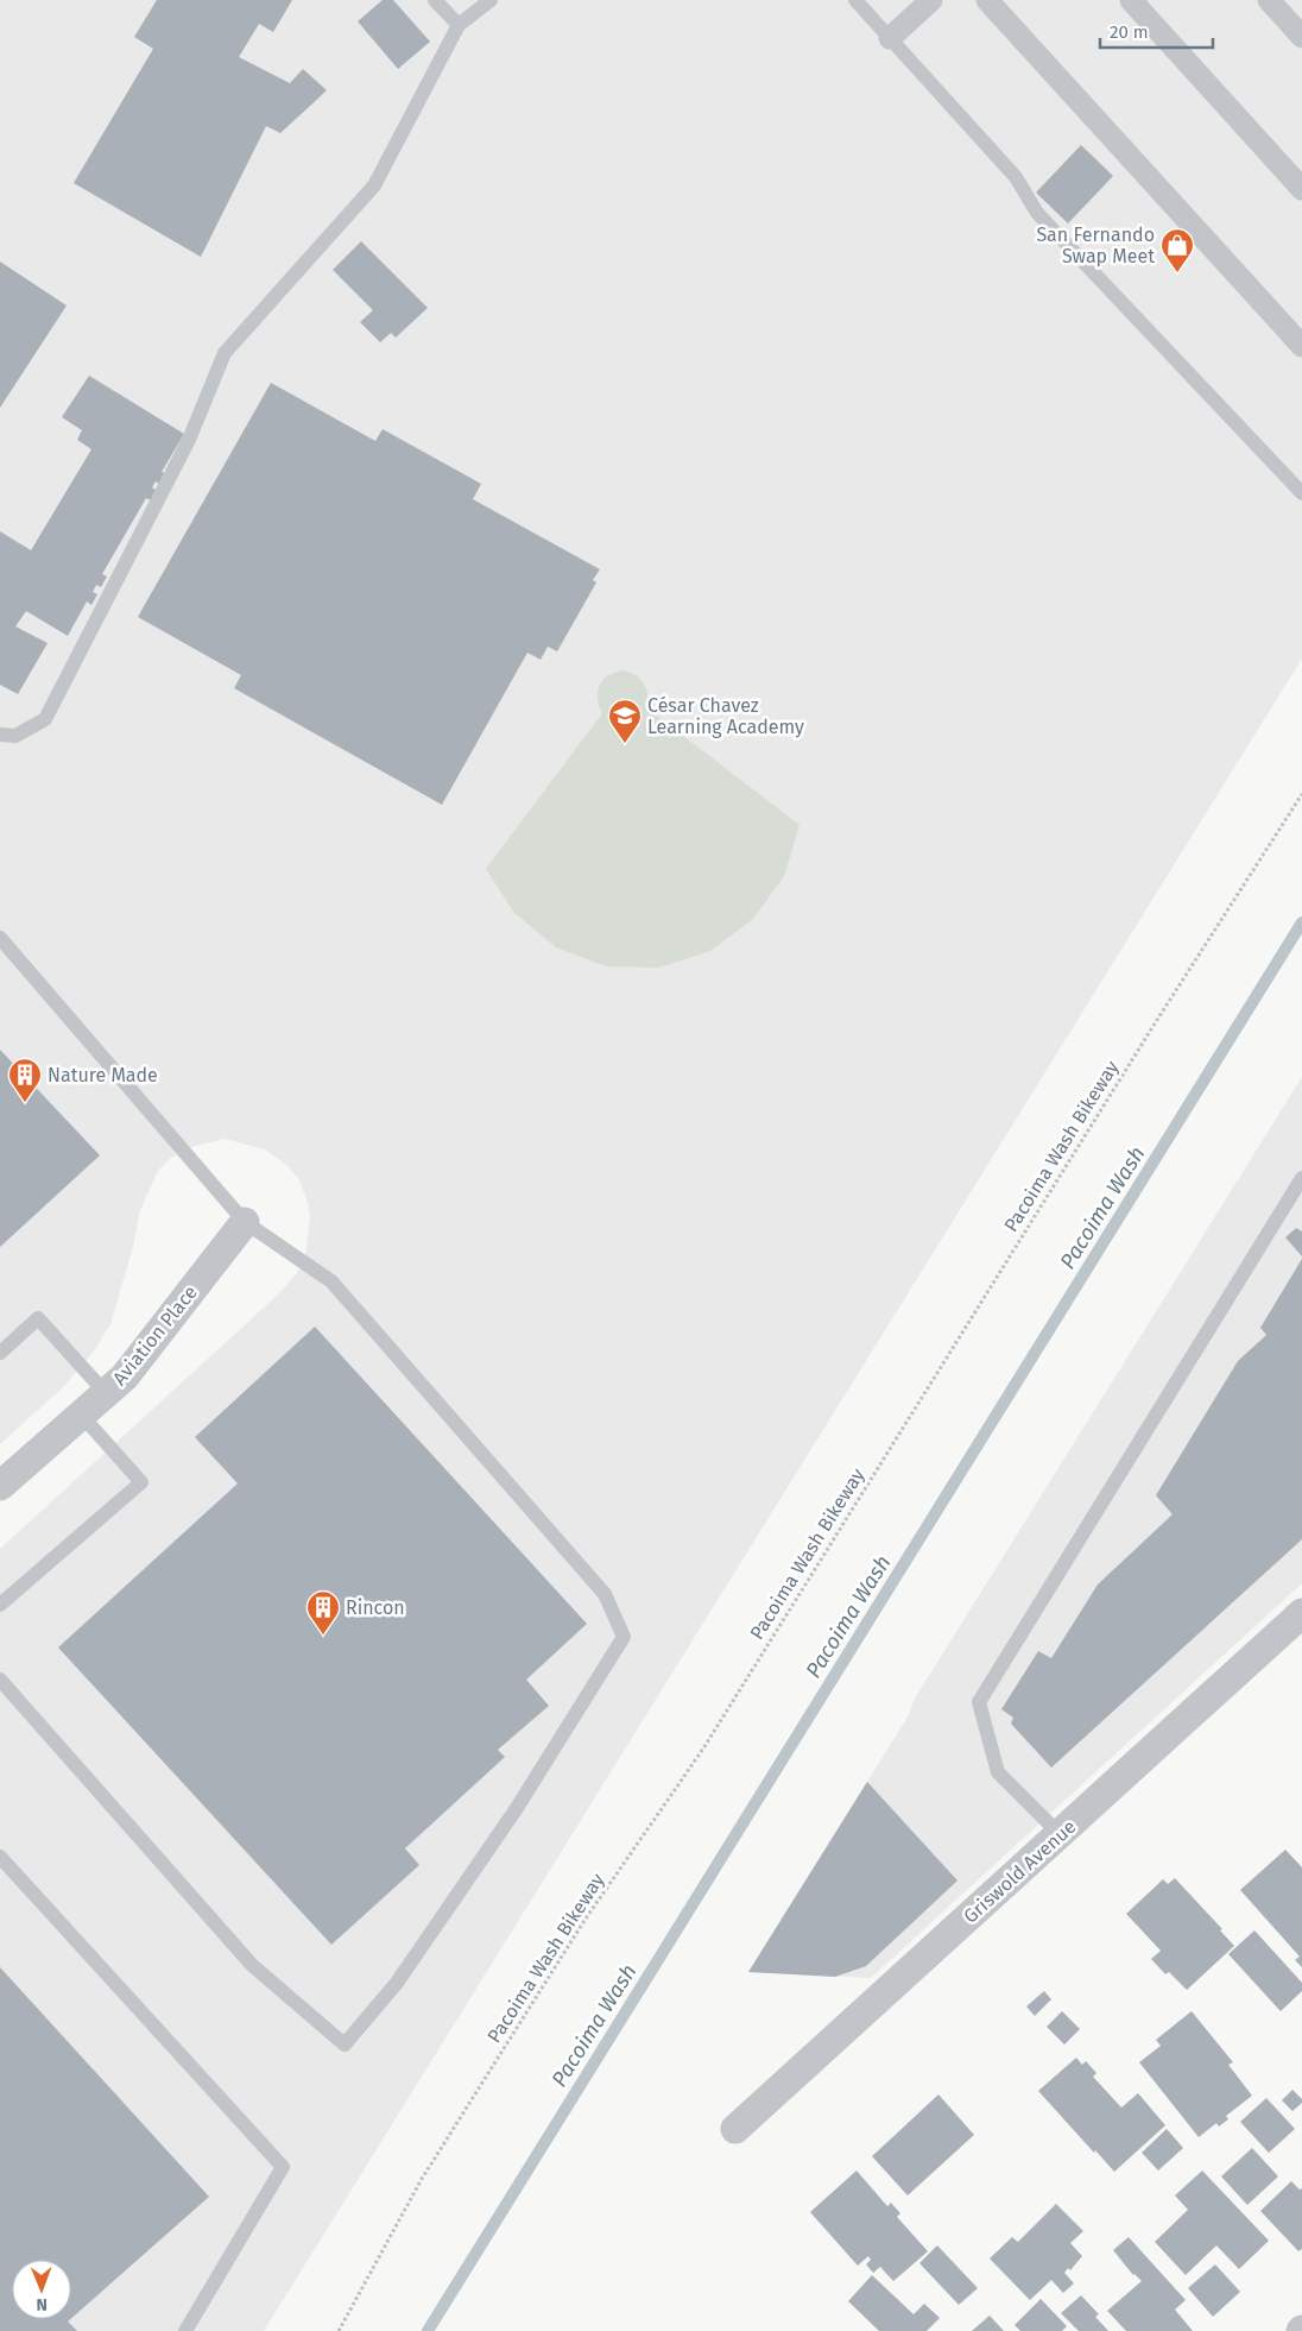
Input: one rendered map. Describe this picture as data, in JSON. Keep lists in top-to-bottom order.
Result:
{
  "streets": {
    "street": ["Aviation Place", "Griswold Avenue"],
    "path": ["Pacoima Wash Bikeway"]
  },
  "water": ["Pacoima Wash"],
  "places": {
    "shop": ["San Fernando Swap Meet"],
    "school or university": ["César Chavez Learning Academy"],
    "building": ["Nature Made", "Rincon"]
  },
  "scale_bar": "20 m",
  "north": "bottom"
}
